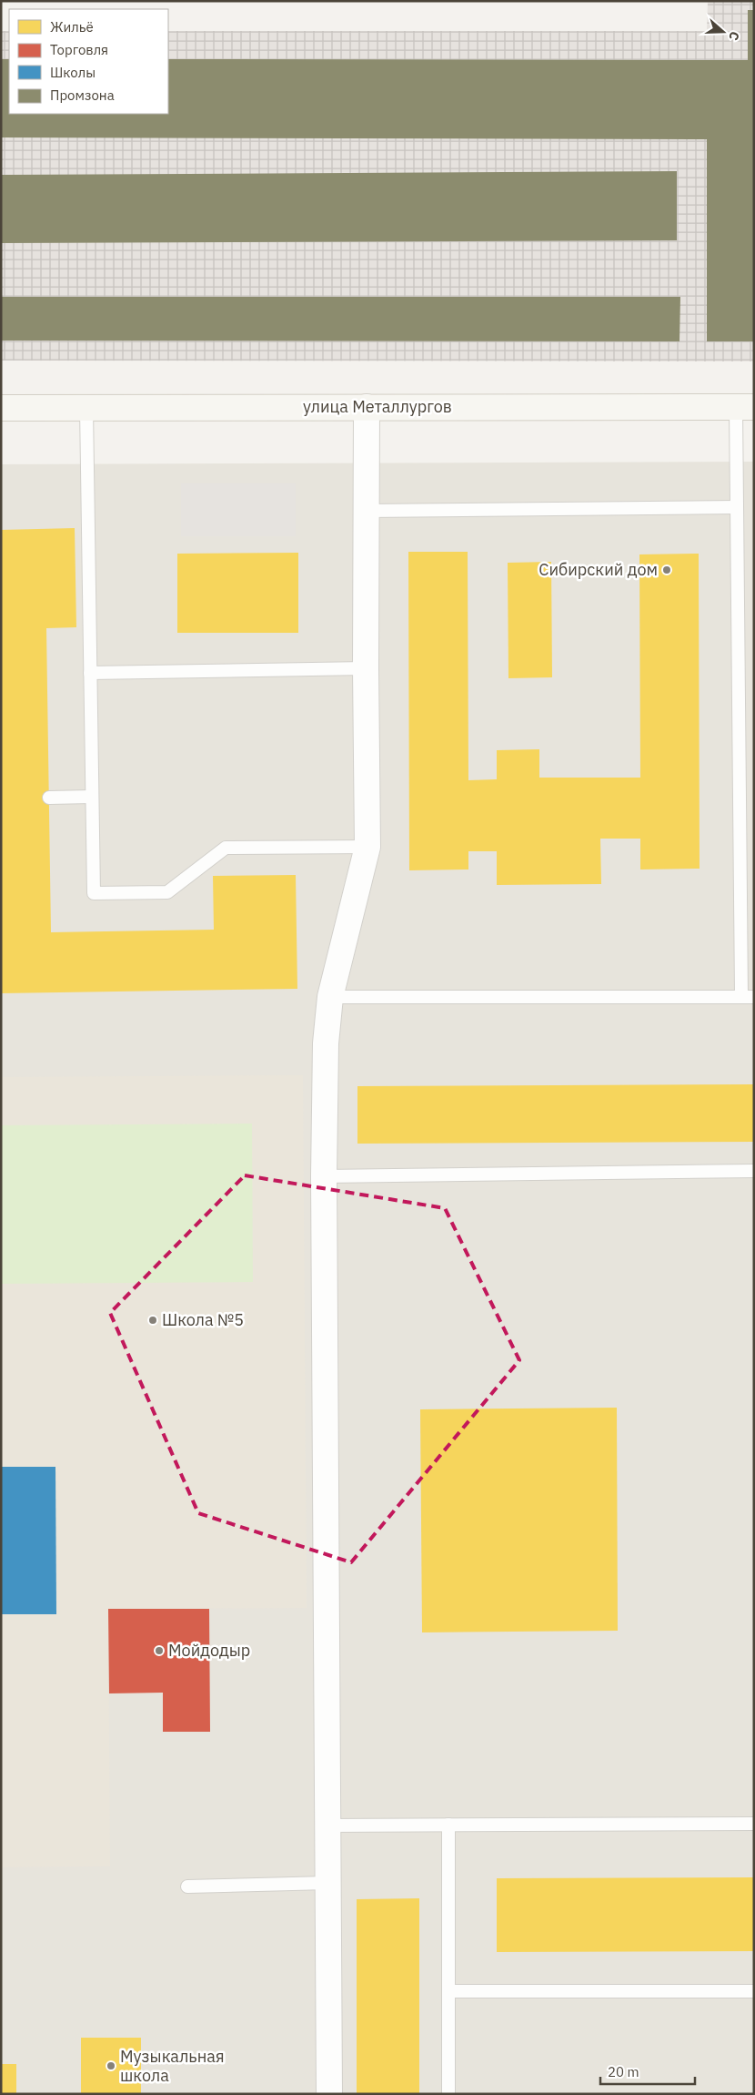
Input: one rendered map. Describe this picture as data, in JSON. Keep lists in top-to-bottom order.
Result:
{
  "streets": {
    "street": ["улица Металлургов"]
  },
  "places": [
    "Сибирский дом",
    "Школа №5",
    "Мойдодыр",
    "Музыкальная школа"
  ],
  "legend": [
    "Жильё",
    "Торговля",
    "Школы",
    "Промзона"
  ],
  "scale_bar": "20 m",
  "north": "right"
}
